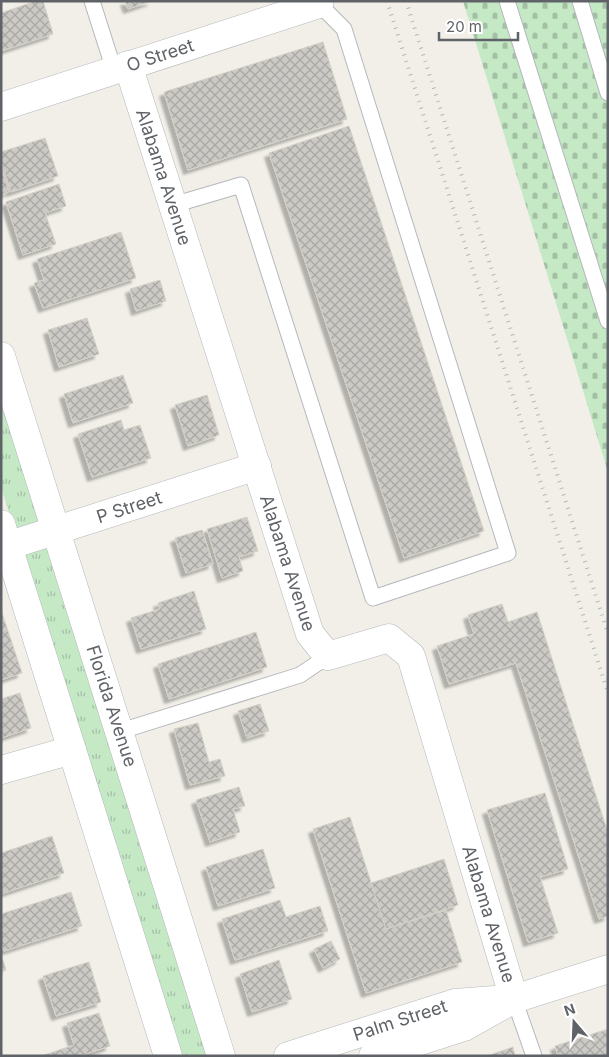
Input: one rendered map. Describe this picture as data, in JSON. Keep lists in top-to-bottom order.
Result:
{
  "streets": {
    "street": [
      "O Street",
      "Alabama Avenue",
      "P Street",
      "Florida Avenue",
      "Palm Street"
    ]
  },
  "crossings": [
    ["O Street", "Alabama Avenue"],
    ["Alabama Avenue", "P Street"],
    ["Alabama Avenue", "Palm Street"],
    ["P Street", "Florida Avenue"]
  ],
  "scale_bar": "20 m",
  "north": "top"
}
